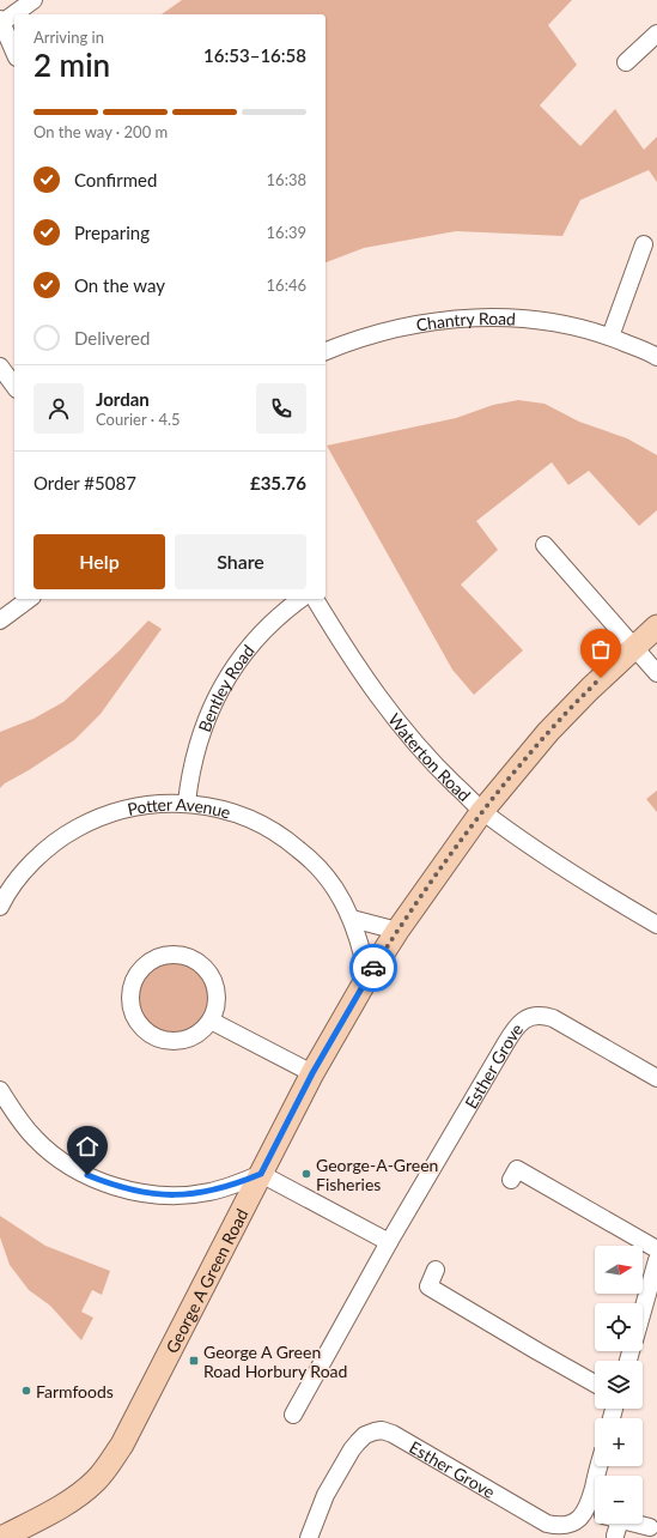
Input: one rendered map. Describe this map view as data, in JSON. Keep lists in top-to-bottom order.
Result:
{
  "streets": {
    "main road": ["George A Green Road"],
    "street": [
      "Chantry Road",
      "Bentley Road",
      "Waterton Road",
      "Potter Avenue",
      "Esther Grove"
    ]
  },
  "crossings": [
    ["Bentley Road", "Potter Avenue"],
    ["Waterton Road", "George A Green Road"],
    ["Potter Avenue", "George A Green Road"]
  ],
  "places": {
    "other": ["George-A-Green Fisheries", "Farmfoods"],
    "transit": ["George A Green Road Horbury Road"]
  },
  "north": "right",
  "page": {
    "heading": ["2 min", "Arriving in", "16:53–16:58"],
    "panel": [
      "Jordan",
      "Courier · 4.5",
      "Order #5087",
      "£35.76"
    ],
    "bar": "On the way · 200 m",
    "list": [
      ["Confirmed", "16:38"],
      ["Preparing", "16:39"],
      ["On the way", "16:46"],
      "Delivered"
    ],
    "buttons": ["Help", "Share"],
    "map_buttons": ["+", "−"]
  }
}
